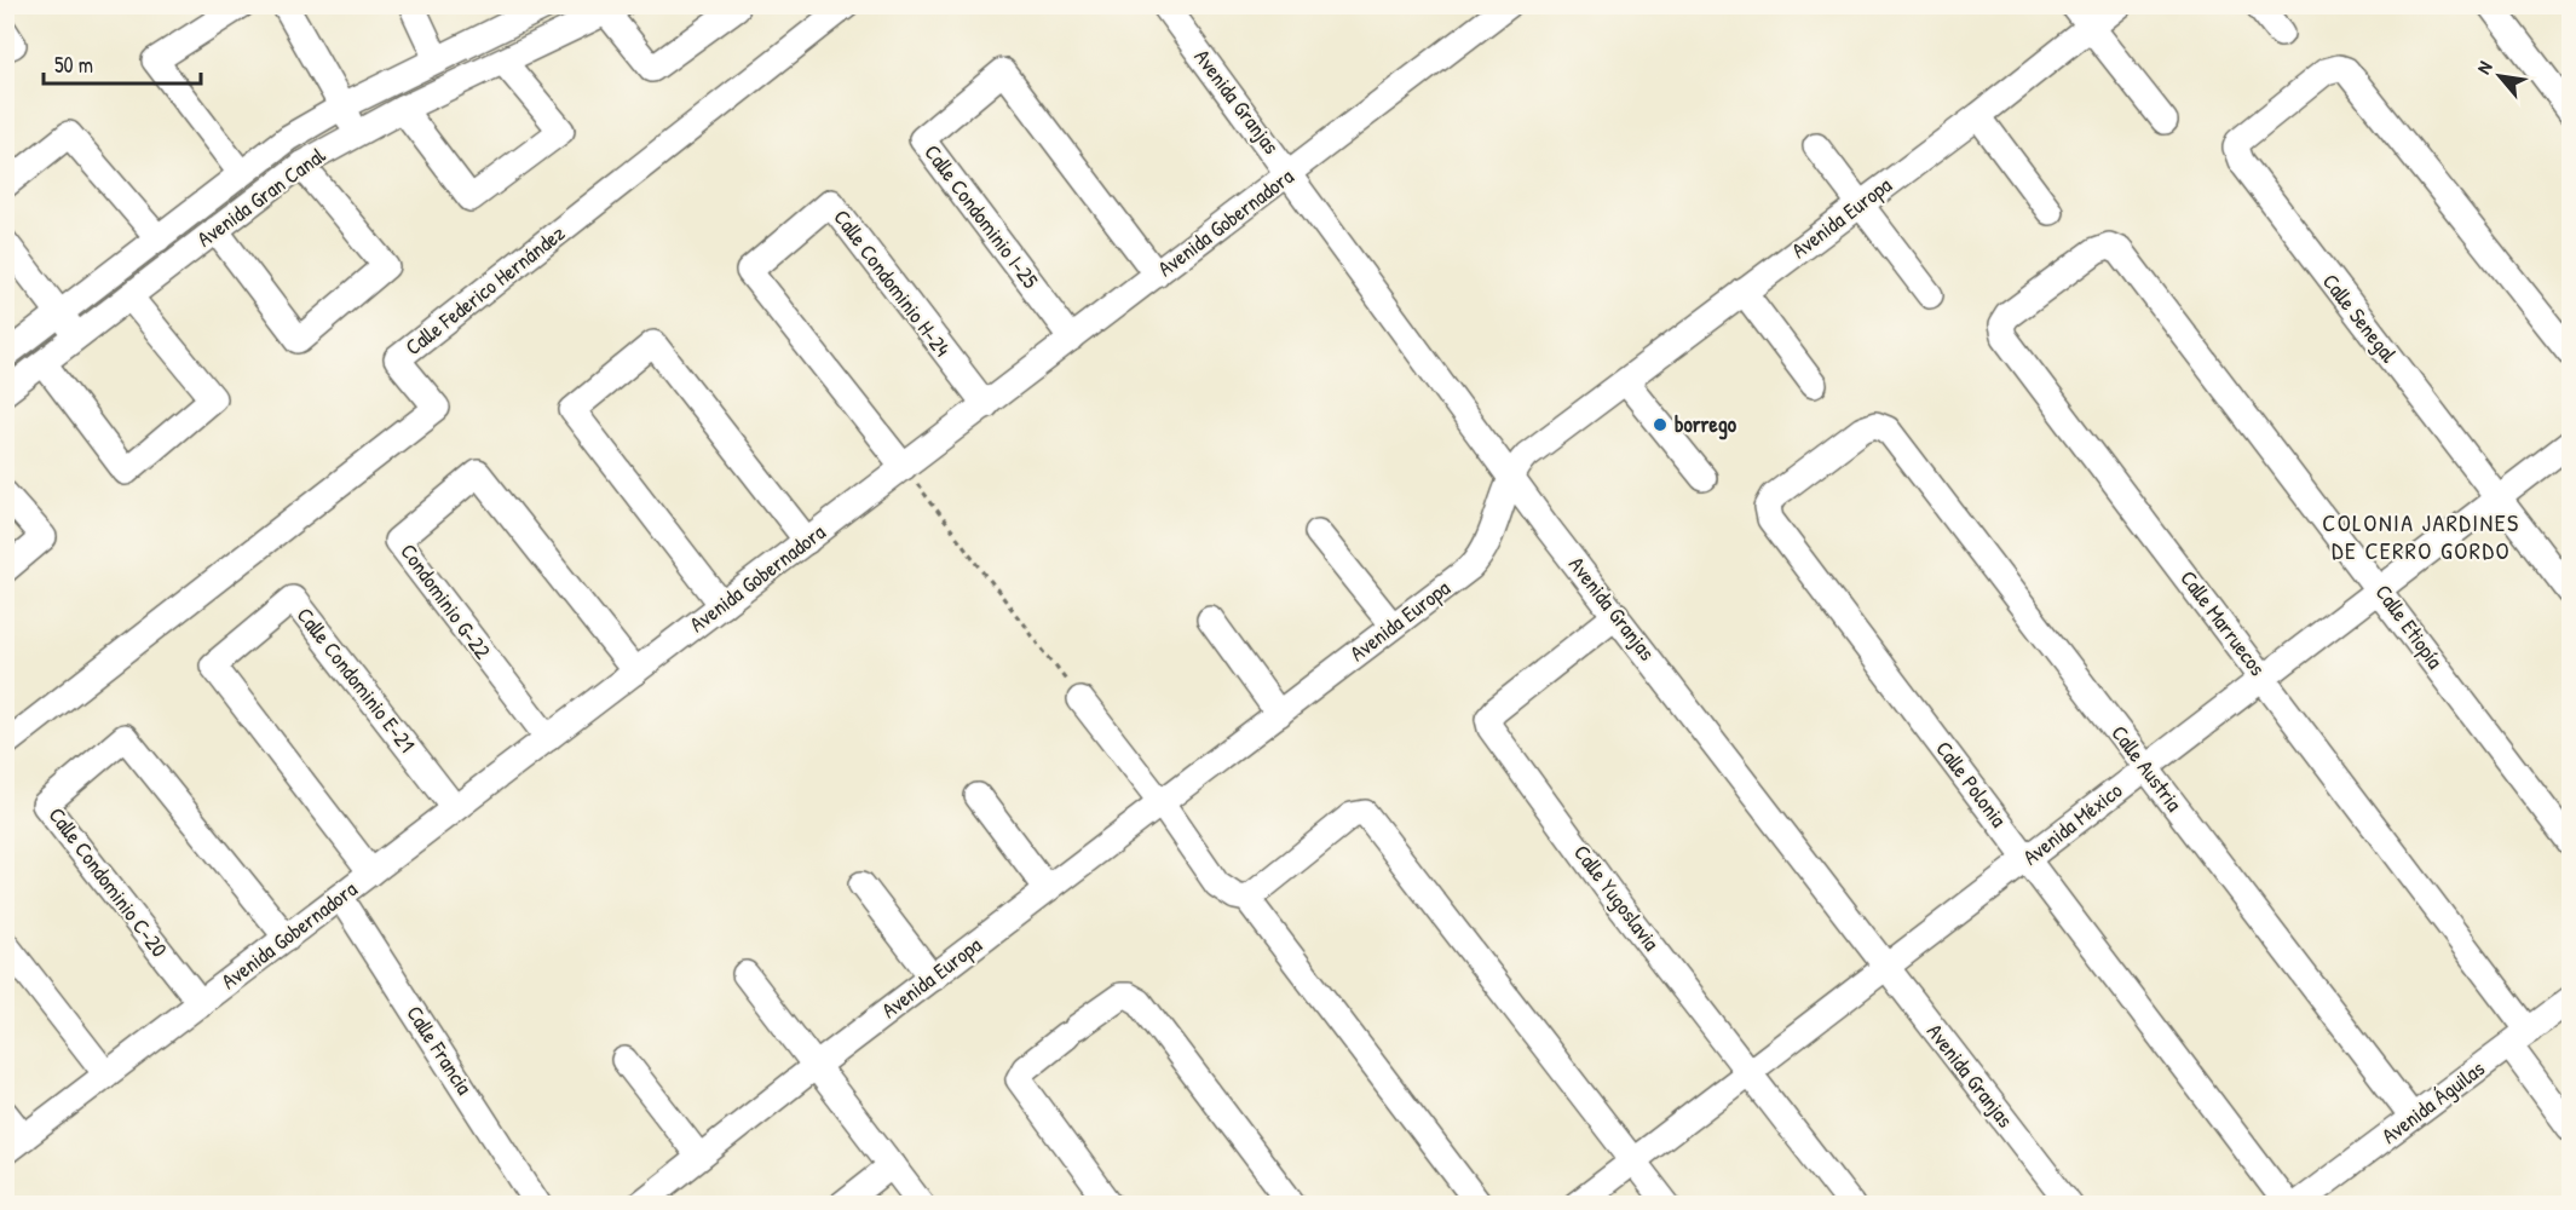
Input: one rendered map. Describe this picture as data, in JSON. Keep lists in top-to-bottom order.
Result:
{
  "streets": {
    "street": [
      "Avenida Granjas",
      "Avenida Gran Canal",
      "Calle Condominio I-25",
      "Avenida Europa",
      "Avenida Gobernadora",
      "Calle Condominio H-24",
      "Calle Federico Hernández",
      "Calle Senegal",
      "Condominio G-22",
      "Calle Marruecos",
      "Calle Etiopía",
      "Calle Condominio E-21",
      "Calle Austria",
      "Calle Polonia",
      "Avenida México",
      "Calle Condominio C-20",
      "Calle Yugoslavia",
      "Calle Francia",
      "Avenida Águilas"
    ]
  },
  "crossings": [
    ["Avenida Granjas", "Avenida Europa"],
    ["Avenida Granjas", "Avenida Gobernadora"],
    ["Avenida Granjas", "Avenida México"],
    ["Avenida Granjas", "Calle Yugoslavia"],
    ["Calle Condominio I-25", "Avenida Gobernadora"],
    ["Avenida Gobernadora", "Calle Condominio H-24"],
    ["Avenida Gobernadora", "Condominio G-22"],
    ["Avenida Gobernadora", "Calle Condominio E-21"],
    ["Avenida Gobernadora", "Calle Condominio C-20"],
    ["Avenida Gobernadora", "Calle Francia"],
    ["Calle Senegal", "Avenida México"],
    ["Calle Marruecos", "Calle Etiopía"],
    ["Calle Marruecos", "Avenida México"],
    ["Calle Marruecos", "Avenida Águilas"],
    ["Calle Etiopía", "Avenida México"],
    ["Calle Austria", "Calle Polonia"],
    ["Calle Austria", "Avenida México"],
    ["Calle Austria", "Avenida Águilas"],
    ["Calle Polonia", "Avenida México"],
    ["Avenida México", "Calle Yugoslavia"]
  ],
  "districts": ["COLONIA JARDINES DE CERRO GORDO"],
  "places": ["borrego"],
  "scale_bar": "50 m",
  "north": "top left"
}
